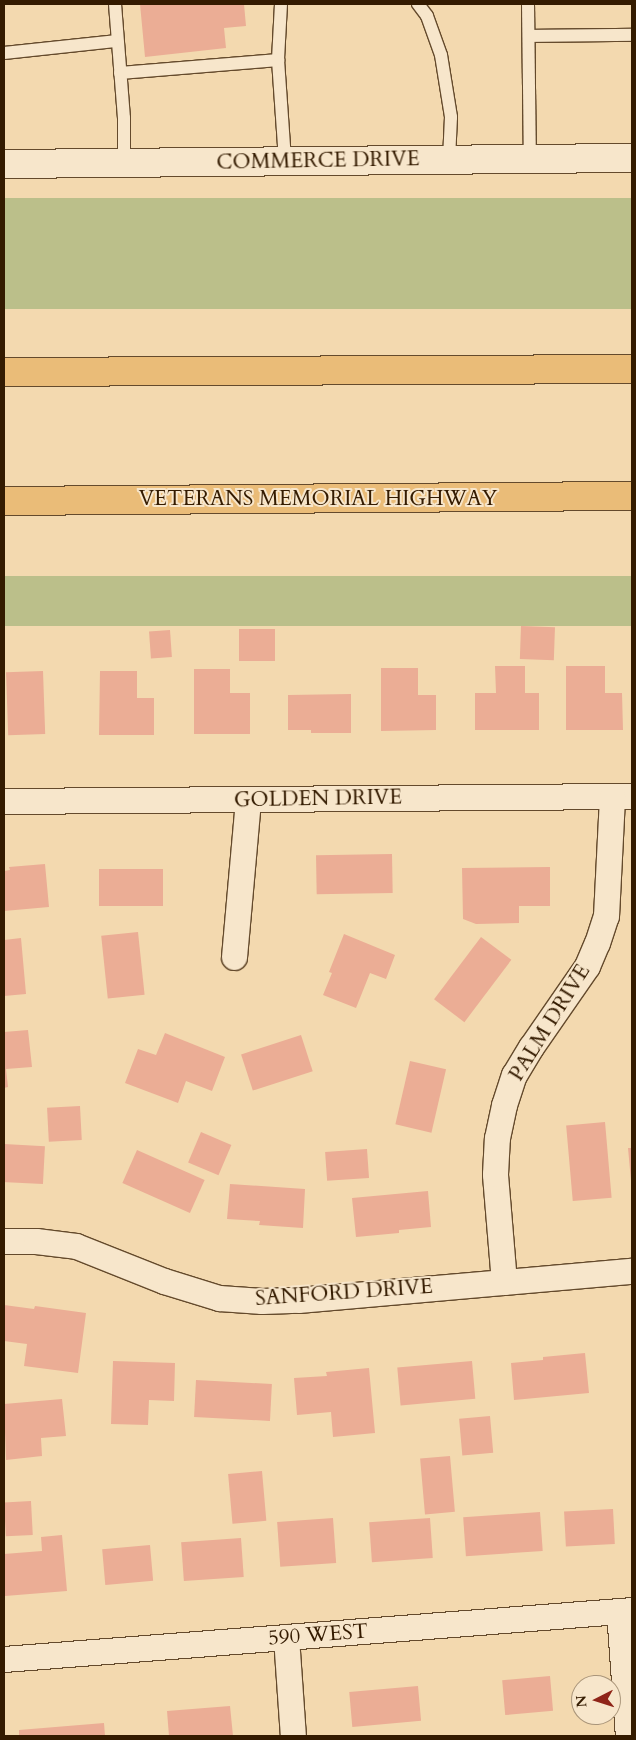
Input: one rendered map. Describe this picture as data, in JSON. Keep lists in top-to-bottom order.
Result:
{
  "streets": {
    "highway": ["VETERANS MEMORIAL HIGHWAY"],
    "street": [
      "COMMERCE DRIVE",
      "GOLDEN DRIVE",
      "PALM DRIVE",
      "SANFORD DRIVE",
      "590 WEST"
    ]
  },
  "crossings": [
    ["GOLDEN DRIVE", "PALM DRIVE"],
    ["PALM DRIVE", "SANFORD DRIVE"]
  ],
  "north": "left"
}
